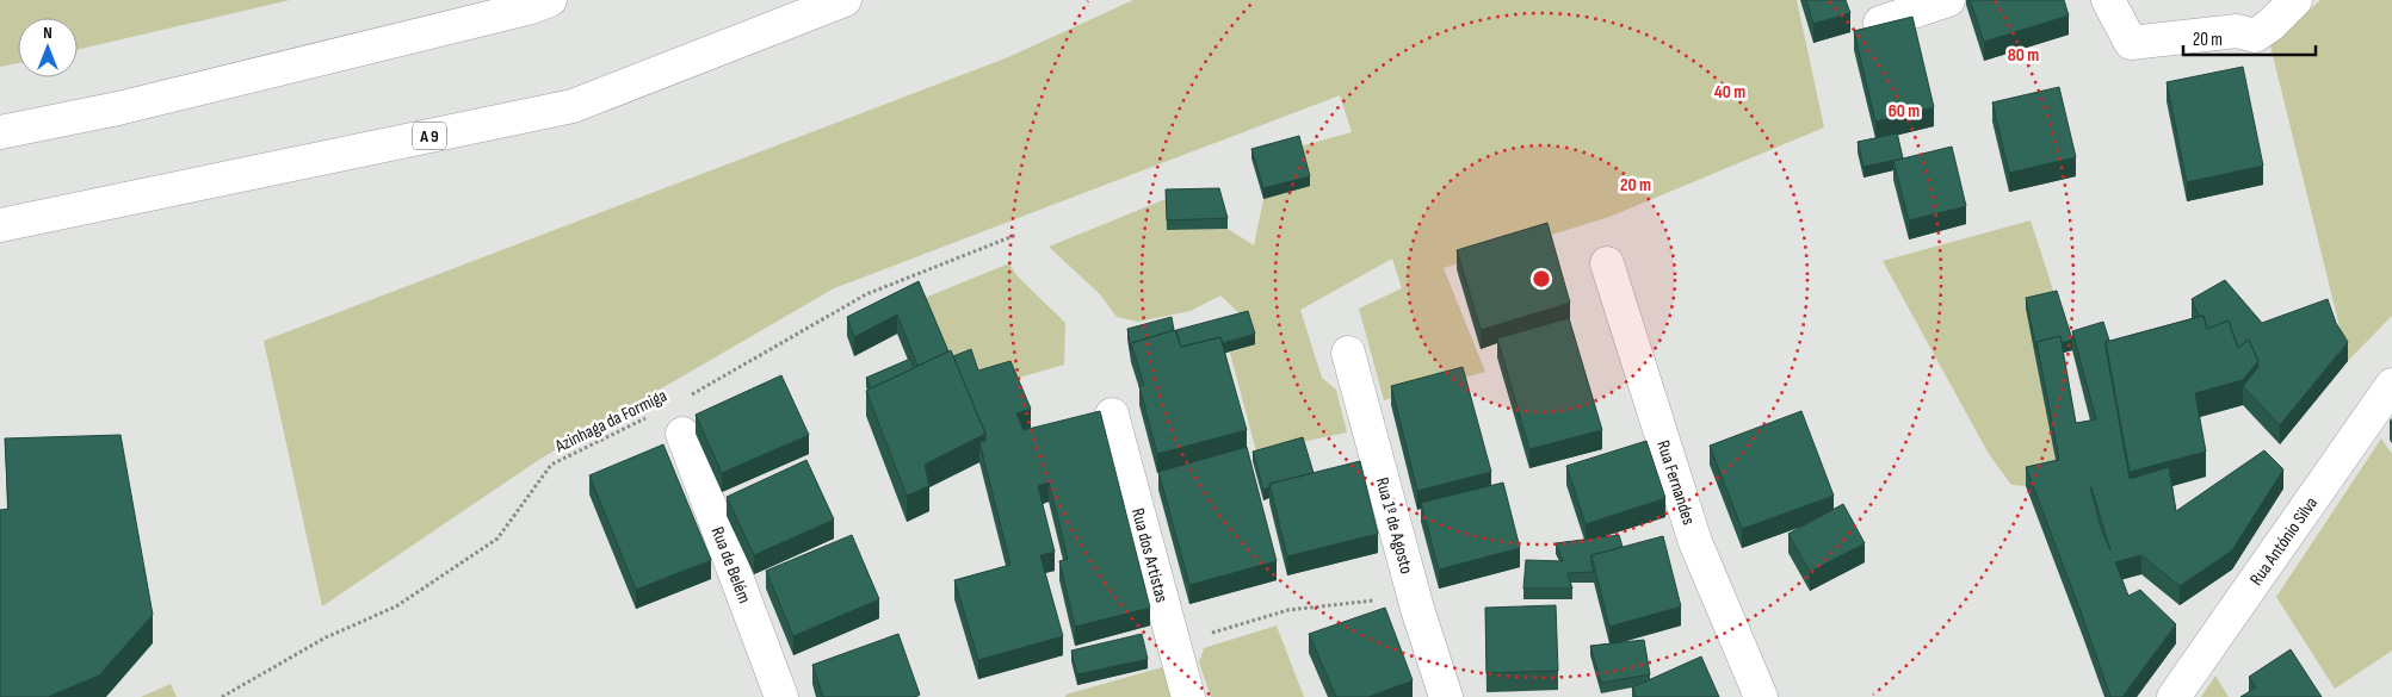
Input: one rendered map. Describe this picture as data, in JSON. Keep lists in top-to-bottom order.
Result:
{
  "streets": {
    "main road": [
      "A 9",
      "Rua Fernandes",
      "Rua 1º de Agosto",
      "Rua António Silva",
      "Rua dos Artistas",
      "Rua de Belém"
    ],
    "path": ["Azinhaga da Formiga"]
  },
  "scale_bar": "20 m",
  "north": "top",
  "rings": [
    "80 m",
    "40 m",
    "60 m",
    "20 m"
  ]
}
